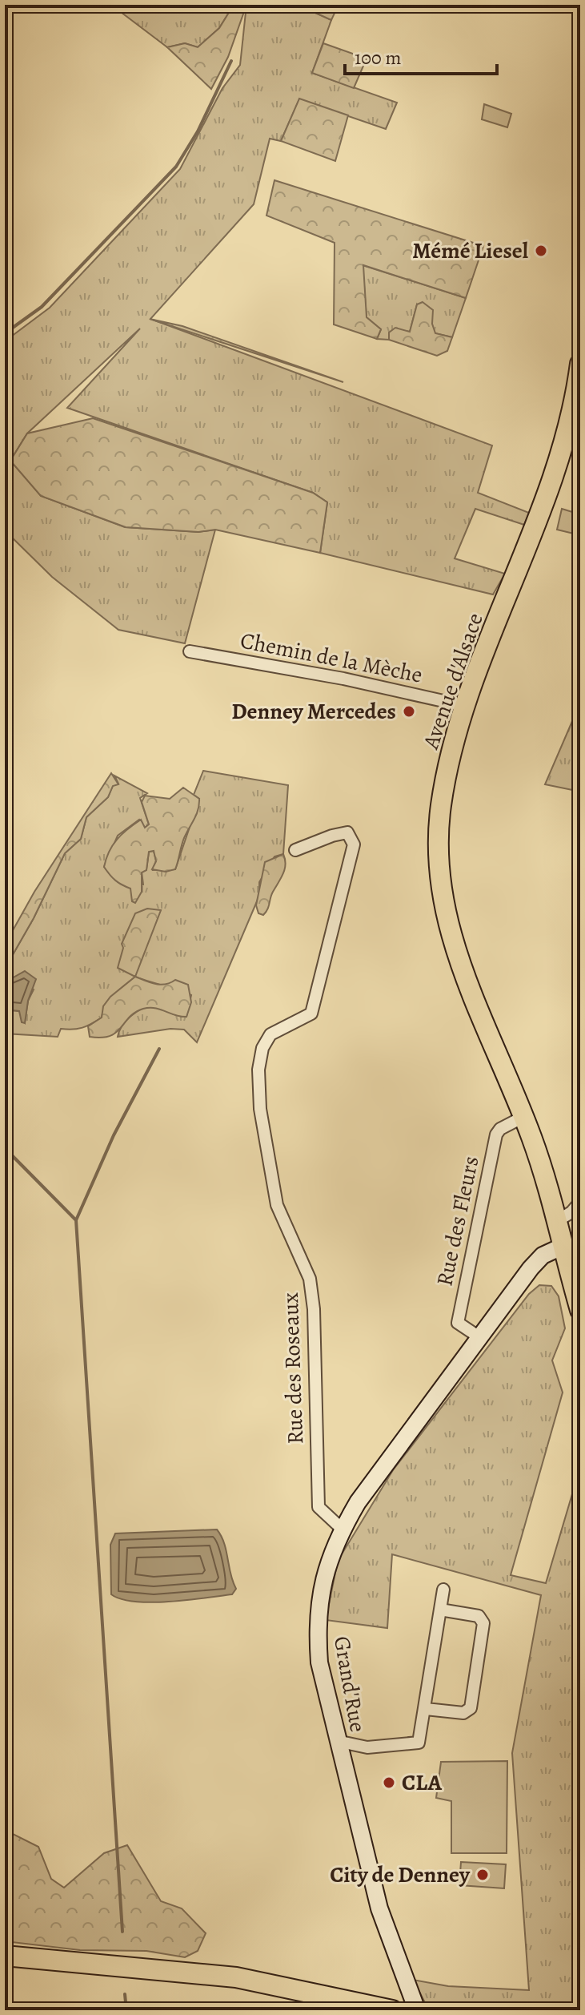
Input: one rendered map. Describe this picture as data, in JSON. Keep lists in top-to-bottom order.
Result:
{
  "streets": {
    "main road": ["Avenue d'Alsace"],
    "street": [
      "Chemin de la Mèche",
      "Rue des Fleurs",
      "Rue des Roseaux",
      "Grand'Rue"
    ]
  },
  "crossings": [
    ["Chemin de la Mèche", "Avenue d'Alsace"],
    ["Avenue d'Alsace", "Rue des Fleurs"],
    ["Avenue d'Alsace", "Grand'Rue"],
    ["Rue des Fleurs", "Grand'Rue"],
    ["Rue des Roseaux", "Grand'Rue"]
  ],
  "places": [
    "Mémé Liesel",
    "Denney Mercedes",
    "CLA",
    "City de Denney"
  ],
  "scale_bar": "100 m"
}
